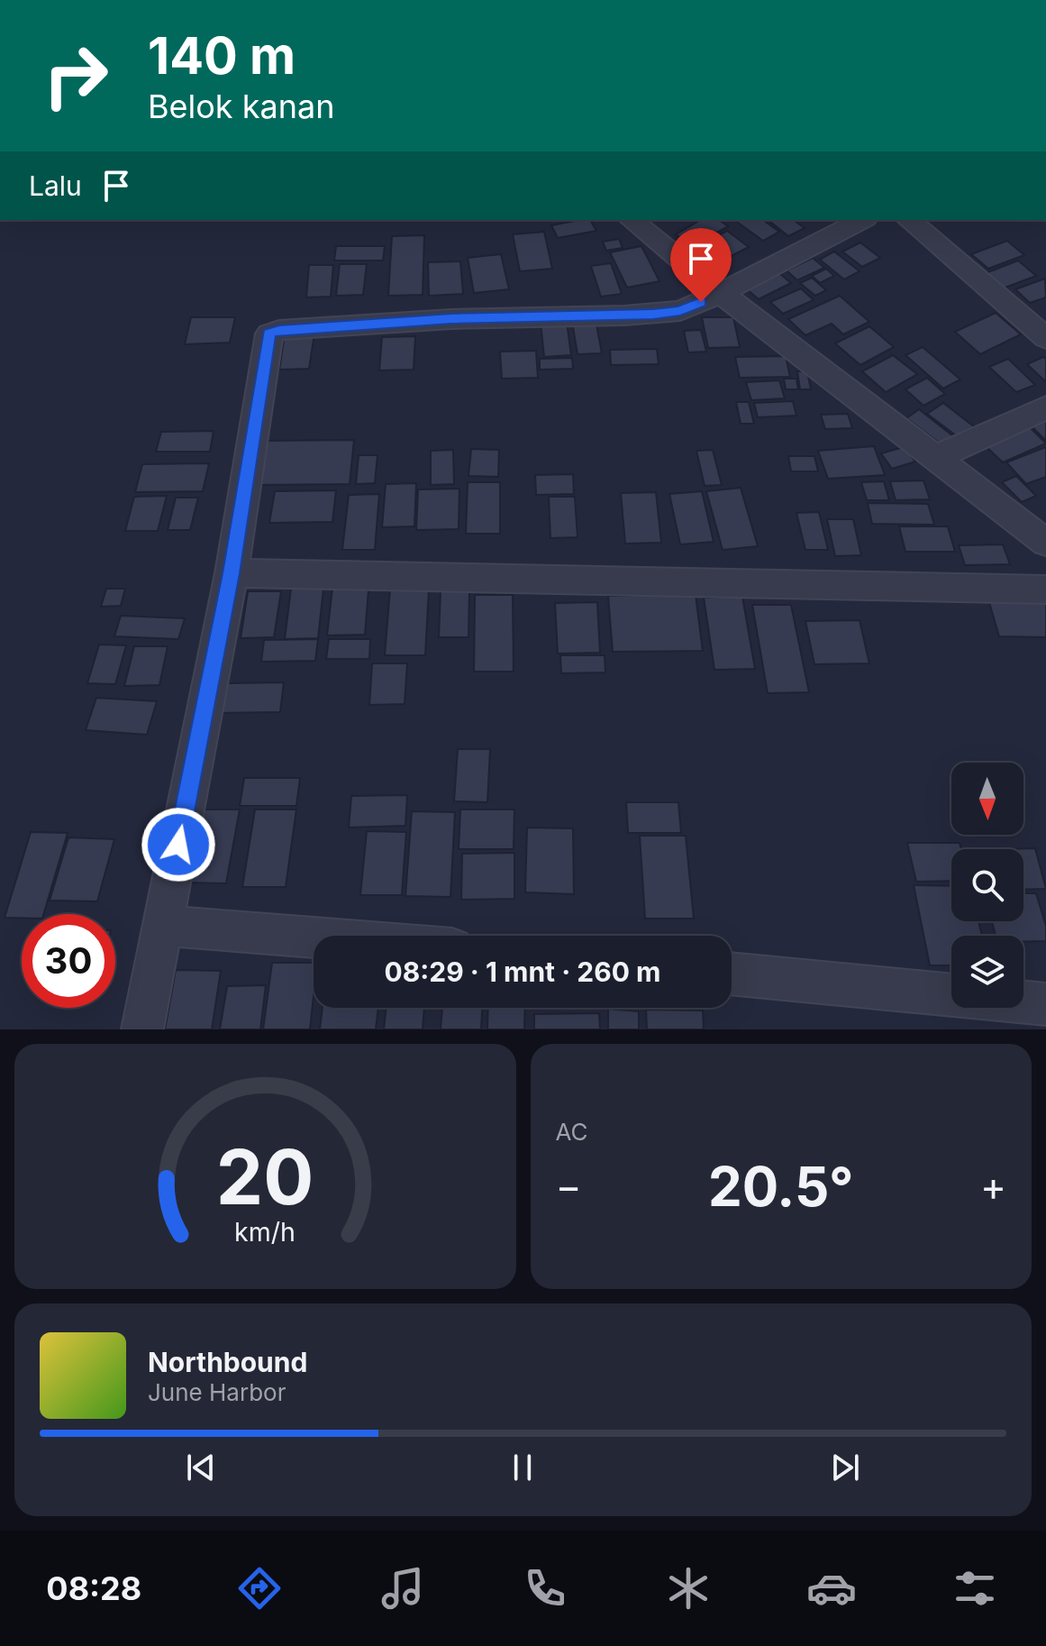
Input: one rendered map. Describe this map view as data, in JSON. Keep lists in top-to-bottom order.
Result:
{
  "north": "bottom",
  "page": {
    "turn": ["140 m", "Belok kanan"],
    "then": "Lalu",
    "limit": "30",
    "trip": "08:29 · 1 mnt · 260 m",
    "tile": "AC",
    "heat": ["−", "20.5°", "+"],
    "song": ["Northbound", "June Harbor"],
    "tabs": "08:28",
    "gauge": ["20", "km/h"]
  }
}
